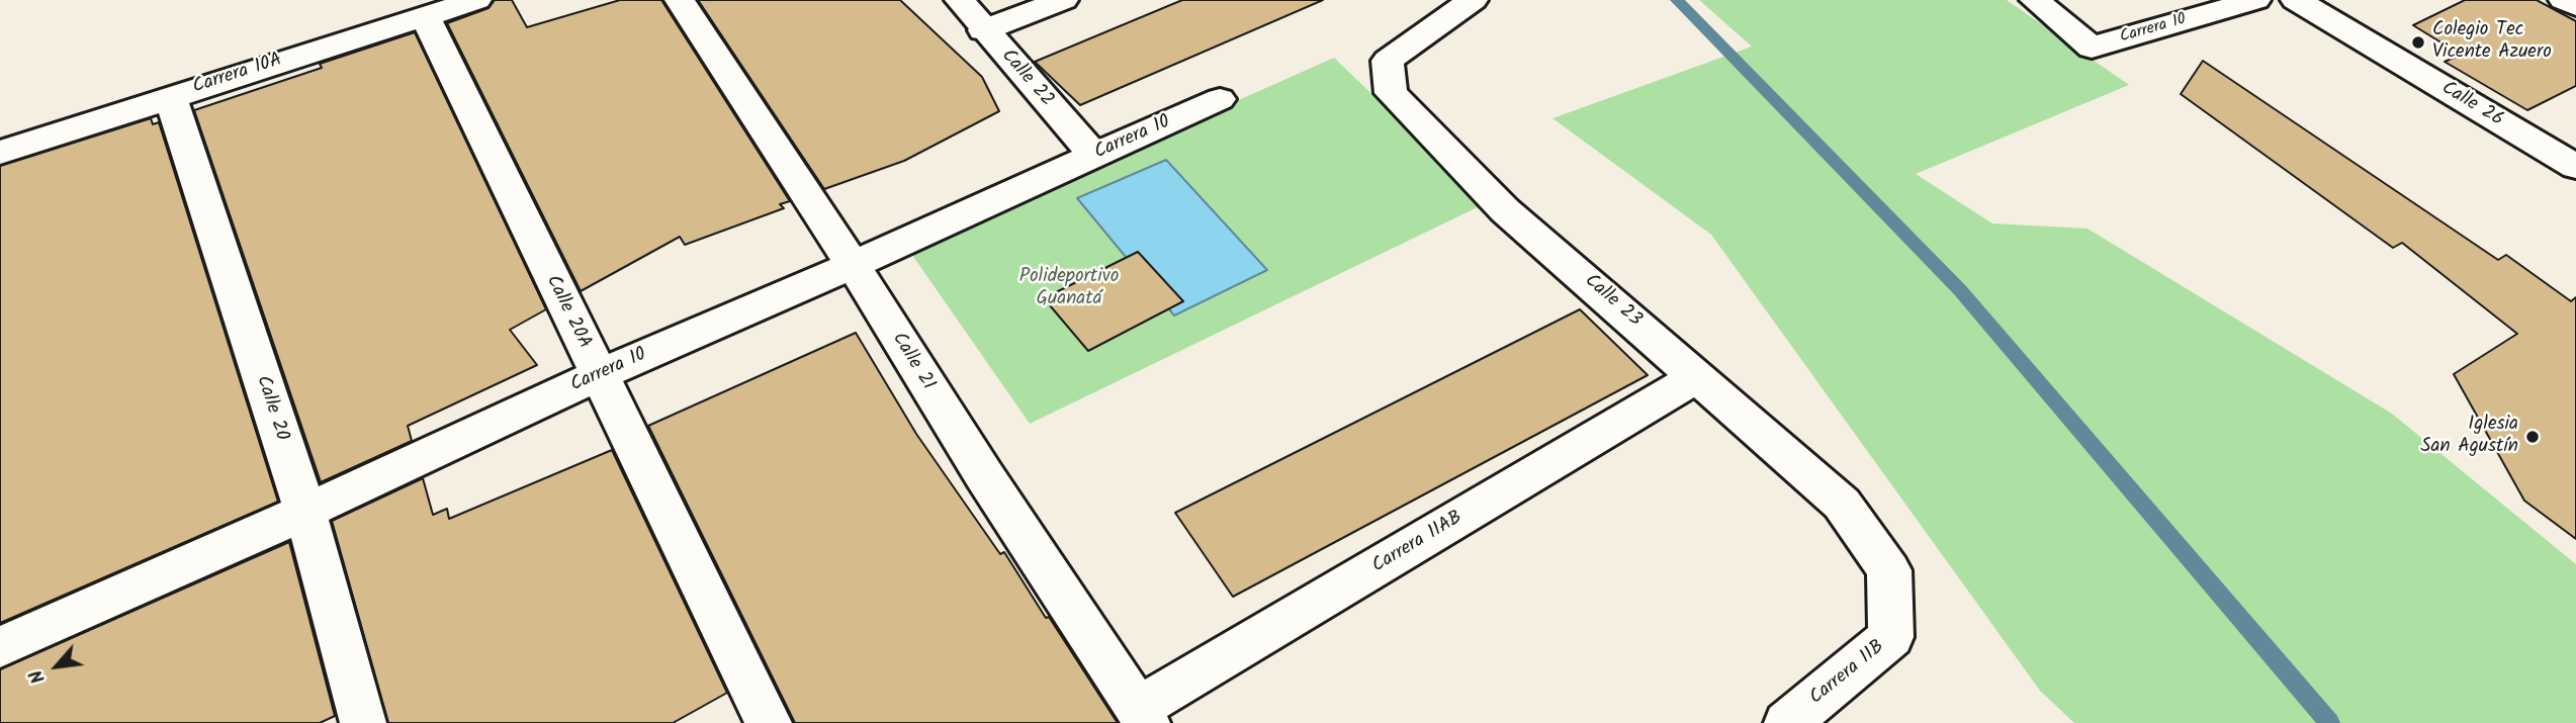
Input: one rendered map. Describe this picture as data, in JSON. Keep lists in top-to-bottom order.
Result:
{
  "streets": {
    "street": [
      "Carrera 10",
      "Carrera 10A",
      "Calle 22",
      "Calle 26",
      "Calle 23",
      "Calle 20A",
      "Calle 21",
      "Calle 20",
      "Carrera 11AB",
      "Carrera 11B"
    ]
  },
  "crossings": [
    ["Carrera 10", "Calle 22"],
    ["Carrera 10", "Calle 20A"],
    ["Carrera 10", "Calle 21"],
    ["Carrera 10", "Calle 20"],
    ["Carrera 10A", "Calle 20A"],
    ["Carrera 10A", "Calle 20"],
    ["Calle 23", "Carrera 11AB"],
    ["Calle 23", "Carrera 11B"],
    ["Calle 21", "Carrera 11AB"]
  ],
  "parks": ["Polideportivo Guanatá"],
  "places": ["Colegio Tec Vicente Azuero", "Iglesia San Agustín"],
  "north": "bottom left"
}
